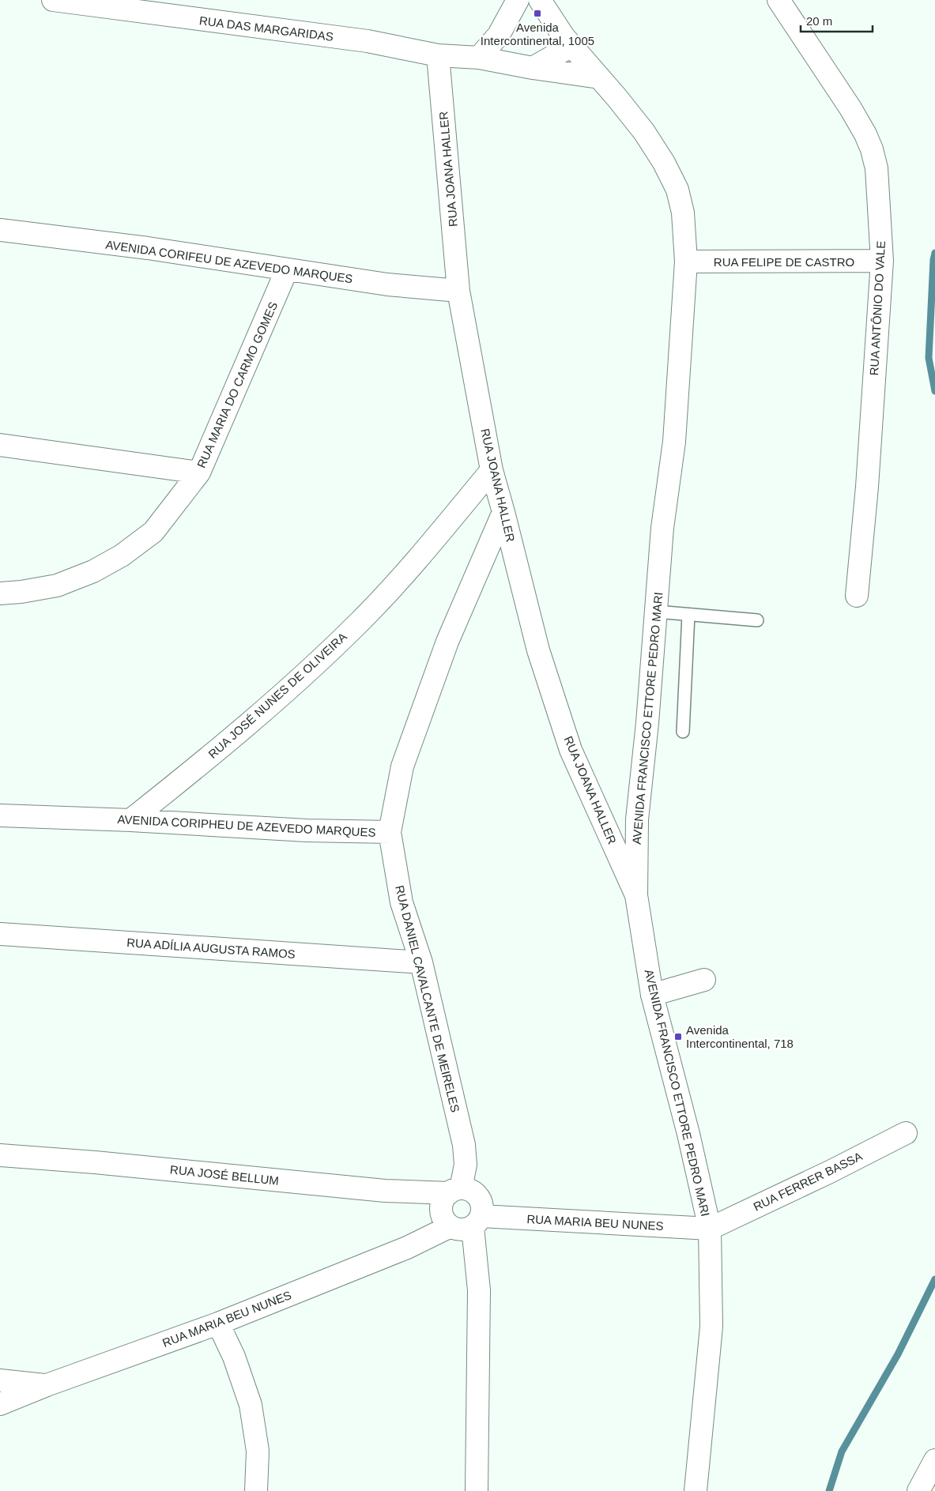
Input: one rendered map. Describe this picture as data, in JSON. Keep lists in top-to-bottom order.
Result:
{
  "streets": {
    "street": [
      "RUA DAS MARGARIDAS",
      "RUA JOANA HALLER",
      "AVENIDA CORIFEU DE AZEVEDO MARQUES",
      "RUA FELIPE DE CASTRO",
      "RUA ANTÔNIO DO VALE",
      "RUA MARIA DO CARMO GOMES",
      "RUA JOSÉ NUNES DE OLIVEIRA",
      "AVENIDA FRANCISCO ETTORE PEDRO MARI",
      "AVENIDA CORIPHEU DE AZEVEDO MARQUES",
      "RUA ADÍLIA AUGUSTA RAMOS",
      "RUA DANIEL CAVALCANTE DE MEIRELES",
      "RUA JOSÉ BELLUM",
      "RUA FERRER BASSA",
      "RUA MARIA BEU NUNES"
    ]
  },
  "crossings": [
    ["RUA DAS MARGARIDAS", "RUA JOANA HALLER"],
    ["RUA DAS MARGARIDAS", "AVENIDA FRANCISCO ETTORE PEDRO MARI"],
    ["RUA JOANA HALLER", "AVENIDA CORIFEU DE AZEVEDO MARQUES"],
    ["RUA JOANA HALLER", "RUA JOSÉ NUNES DE OLIVEIRA"],
    ["RUA JOANA HALLER", "AVENIDA FRANCISCO ETTORE PEDRO MARI"],
    ["RUA JOANA HALLER", "AVENIDA CORIPHEU DE AZEVEDO MARQUES"],
    ["AVENIDA CORIFEU DE AZEVEDO MARQUES", "RUA MARIA DO CARMO GOMES"],
    ["RUA FELIPE DE CASTRO", "RUA ANTÔNIO DO VALE"],
    ["RUA FELIPE DE CASTRO", "AVENIDA FRANCISCO ETTORE PEDRO MARI"],
    ["RUA JOSÉ NUNES DE OLIVEIRA", "AVENIDA CORIPHEU DE AZEVEDO MARQUES"],
    ["AVENIDA FRANCISCO ETTORE PEDRO MARI", "RUA FERRER BASSA"],
    ["AVENIDA FRANCISCO ETTORE PEDRO MARI", "RUA MARIA BEU NUNES"],
    ["AVENIDA CORIPHEU DE AZEVEDO MARQUES", "RUA DANIEL CAVALCANTE DE MEIRELES"],
    ["RUA ADÍLIA AUGUSTA RAMOS", "RUA DANIEL CAVALCANTE DE MEIRELES"],
    ["RUA DANIEL CAVALCANTE DE MEIRELES", "RUA JOSÉ BELLUM"],
    ["RUA DANIEL CAVALCANTE DE MEIRELES", "RUA MARIA BEU NUNES"],
    ["RUA JOSÉ BELLUM", "RUA MARIA BEU NUNES"],
    ["RUA FERRER BASSA", "RUA MARIA BEU NUNES"]
  ],
  "places": {
    "transit": ["Avenida Intercontinental, 1005", "Avenida Intercontinental, 718"]
  },
  "scale_bar": "20 m"
}
